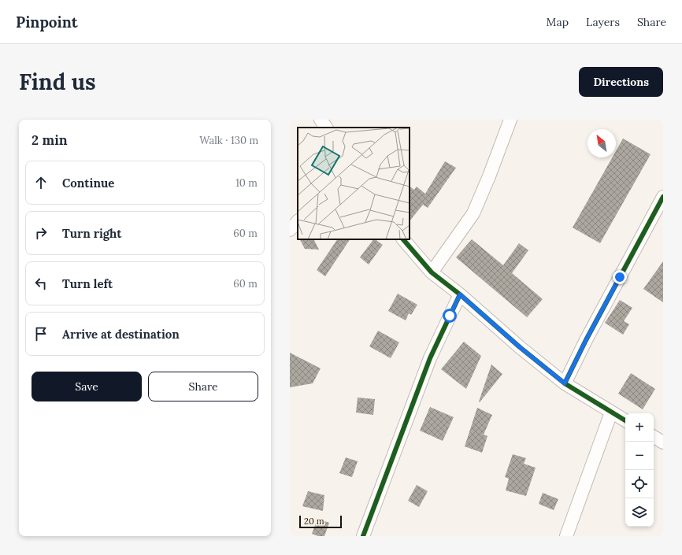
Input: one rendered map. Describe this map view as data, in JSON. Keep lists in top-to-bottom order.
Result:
{
  "scale_bar": "20 m",
  "north": "top left",
  "page": {
    "header": "Pinpoint",
    "nav": ["Map", "Layers", "Share"],
    "buttons": [
      "Directions",
      ["Save", "Share"]
    ],
    "title": "Find us",
    "heading": ["2 min", "Walk · 130 m"],
    "list": [
      ["Continue", "10 m"],
      ["Turn right", "60 m"],
      ["Turn left", "60 m"],
      "Arrive at destination"
    ],
    "map_buttons": ["+", "−"],
    "scale": "20 m"
  }
}
